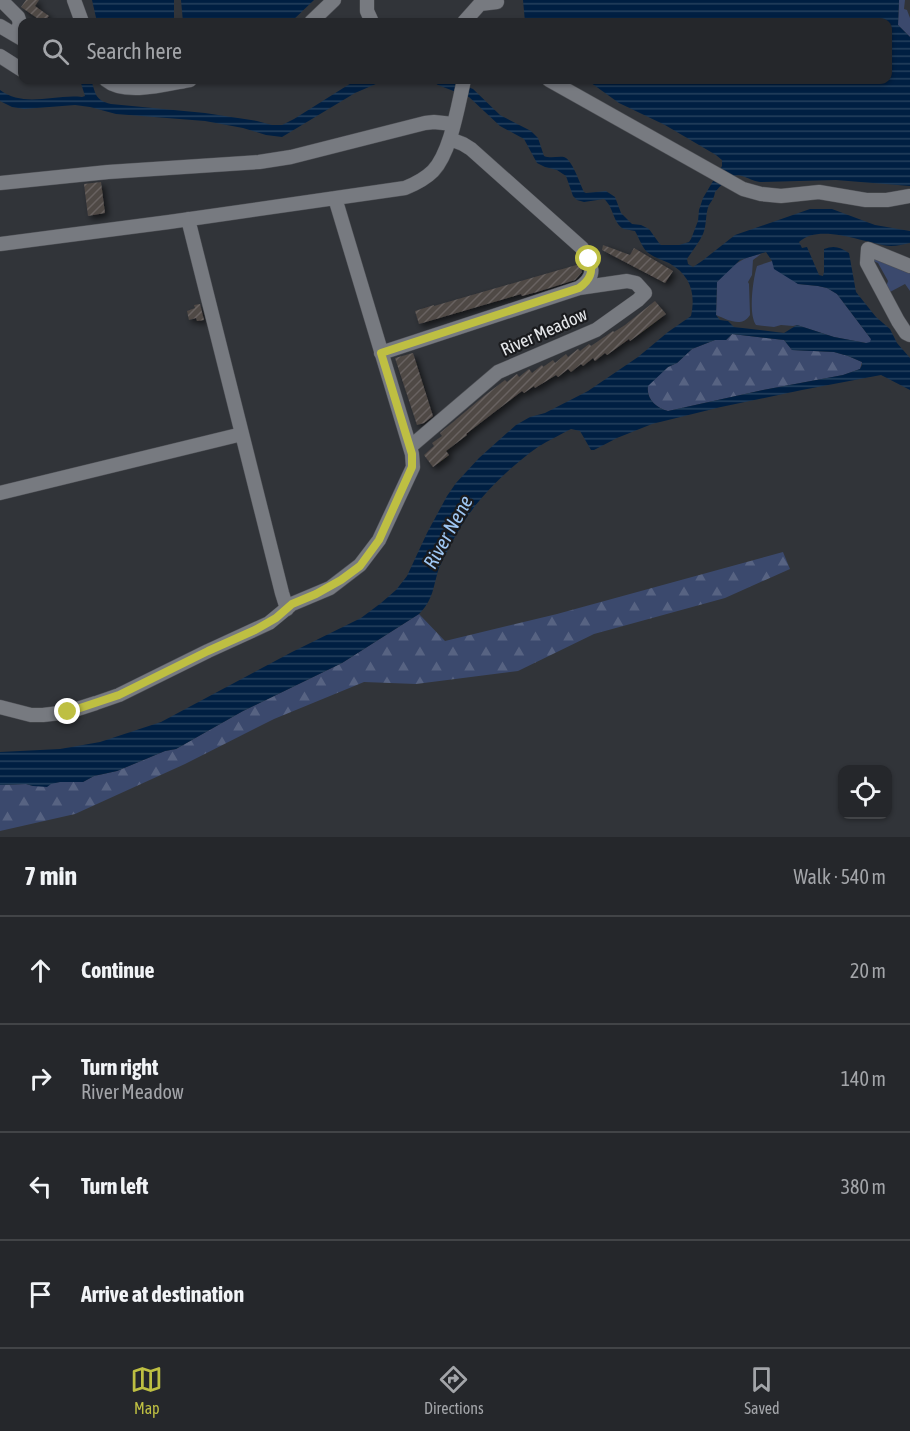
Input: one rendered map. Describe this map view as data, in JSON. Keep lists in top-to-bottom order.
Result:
{
  "streets": {
    "street": ["River Meadow"]
  },
  "water": ["River Nene"],
  "page": {
    "search": "Search here",
    "heading": ["7 min", "Walk · 540 m"],
    "list": [
      ["Continue", "20 m"],
      ["Turn right", "River Meadow", "140 m"],
      ["Turn left", "380 m"],
      "Arrive at destination"
    ],
    "nav": ["Map", "Directions", "Saved"]
  }
}
